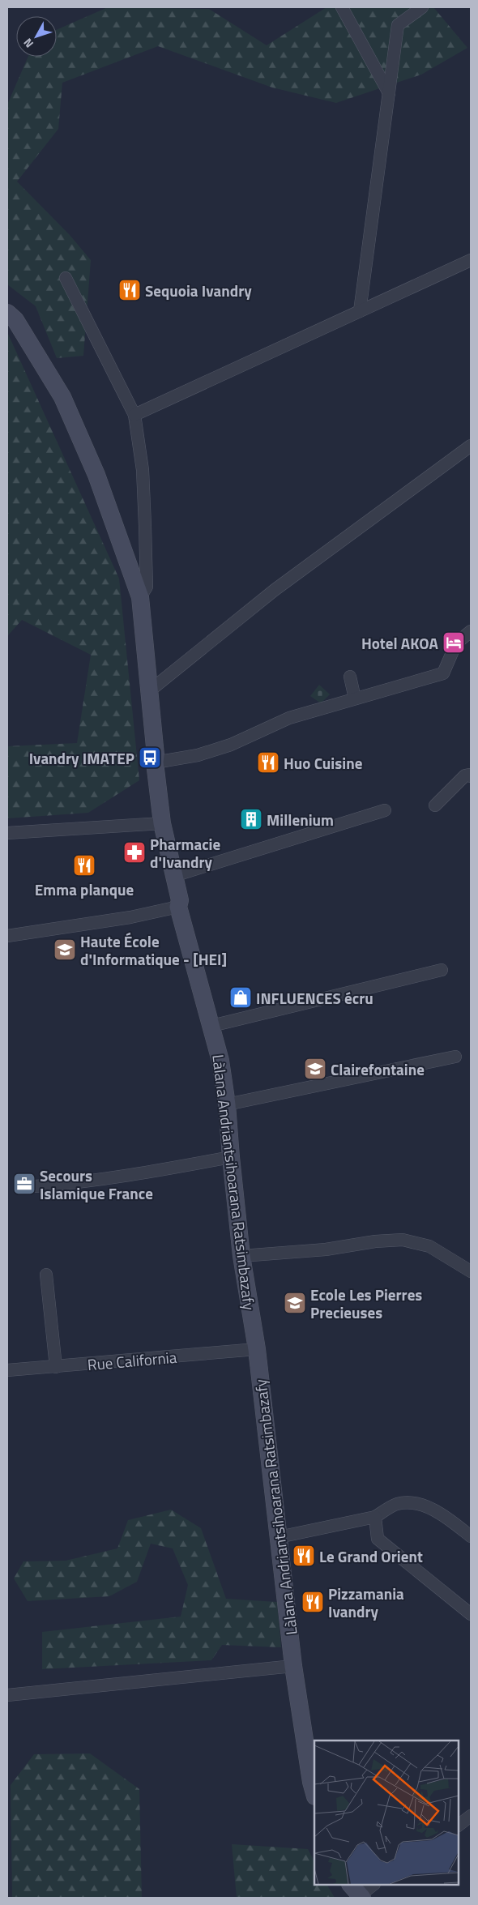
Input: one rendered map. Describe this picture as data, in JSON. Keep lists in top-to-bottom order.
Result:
{
  "streets": {
    "main road": ["Làlana Andriantsihoarana Ratsimbazafy"],
    "street": ["Rue California"]
  },
  "crossings": [
    ["Làlana Andriantsihoarana Ratsimbazafy", "Rue California"]
  ],
  "places": {
    "restaurant": [
      "Sequoia Ivandry",
      "Huo Cuisine",
      "Emma planque",
      "Le Grand Orient",
      "Pizzamania Ivandry"
    ],
    "hotel": ["Hotel AKOA"],
    "bus stop": ["Ivandry IMATEP"],
    "building": ["Millenium"],
    "pharmacy": ["Pharmacie d'Ivandry"],
    "school or university": ["Haute École d'Informatique - [HEI]", "Clairefontaine", "Ecole Les Pierres Precieuses"],
    "shop": ["INFLUENCES écru"],
    "office": ["Secours Islamique France"]
  },
  "north": "bottom left"
}
